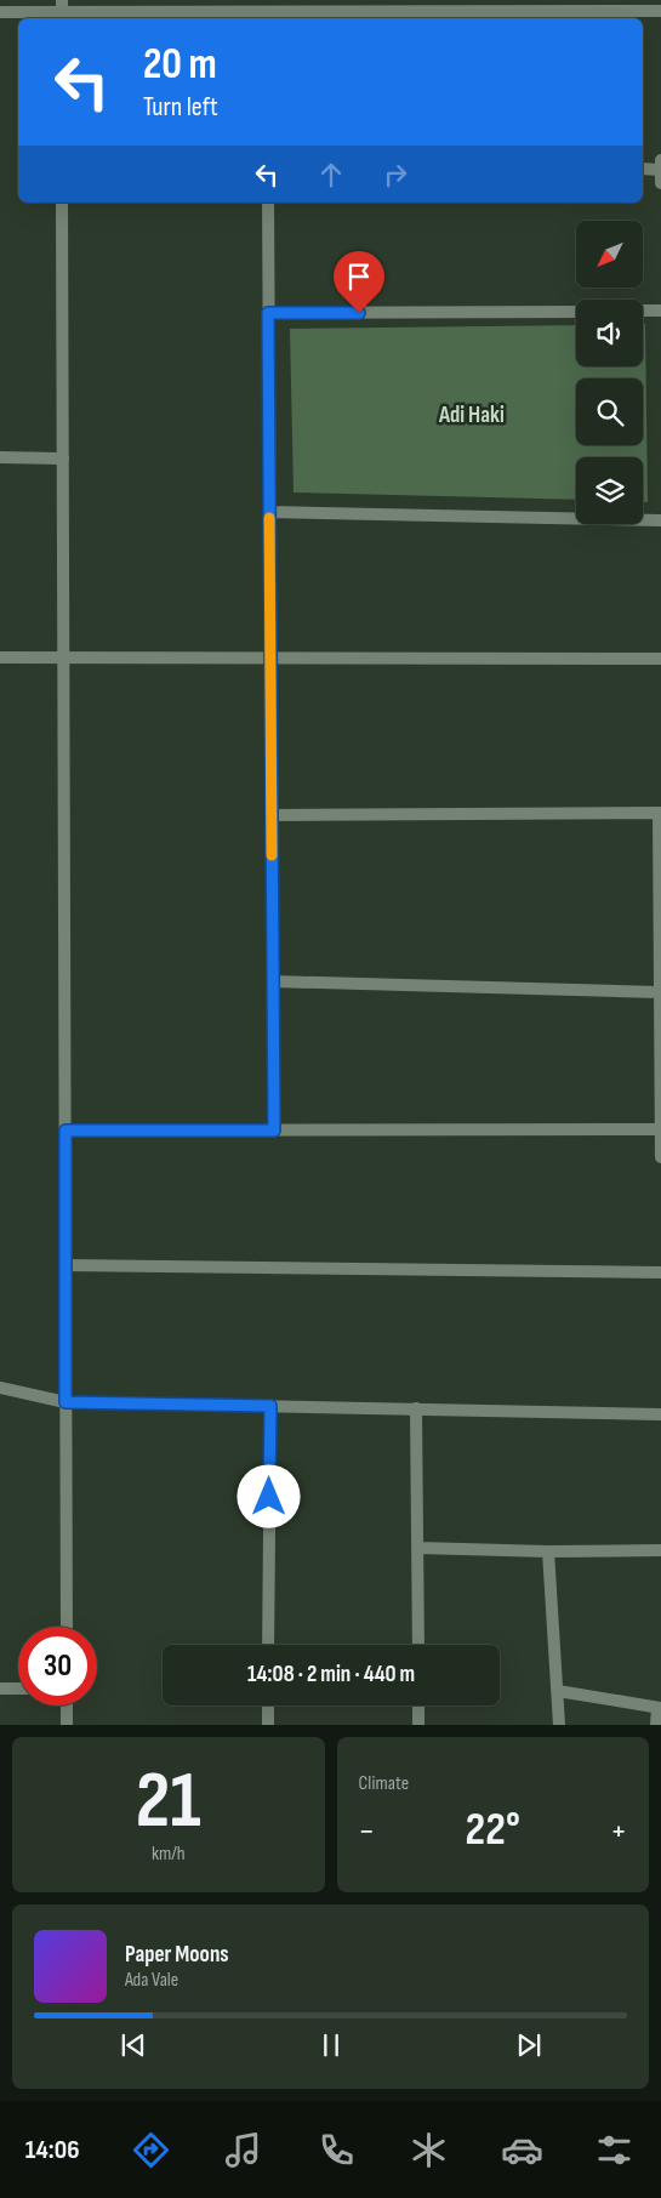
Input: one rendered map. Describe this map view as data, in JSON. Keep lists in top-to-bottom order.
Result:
{
  "districts": ["Adi Haki"],
  "north": "bottom left",
  "page": {
    "turn": ["20 m", "Turn left"],
    "limit": "30",
    "trip": "14:08 · 2 min · 440 m",
    "tile": [
      ["21", "km/h"],
      "Climate"
    ],
    "heat": ["−", "22°", "+"],
    "song": ["Paper Moons", "Ada Vale"],
    "tabs": "14:06"
  }
}
